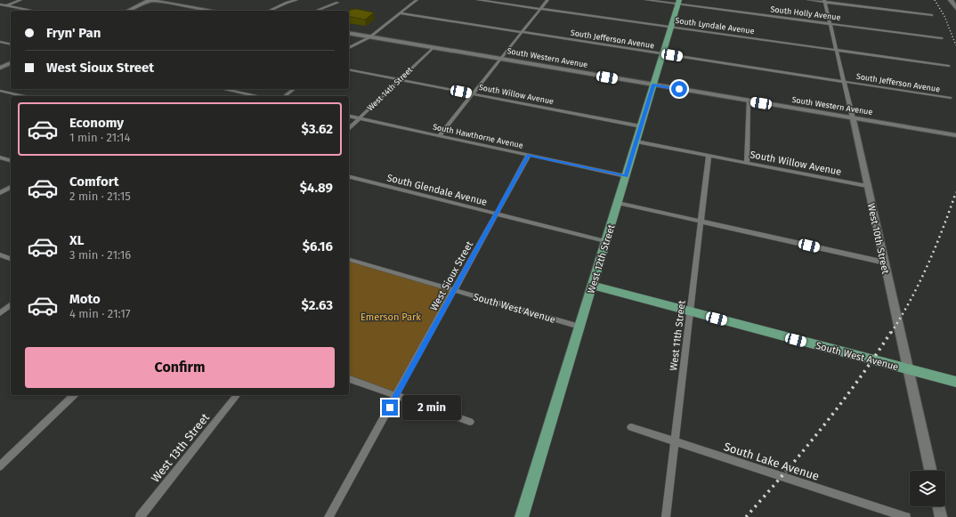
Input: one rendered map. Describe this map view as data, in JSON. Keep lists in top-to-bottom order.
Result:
{
  "streets": {
    "main road": ["West 12th Street", "South West Avenue"],
    "street": [
      "South Holly Avenue",
      "South Lyndale Avenue",
      "South Jefferson Avenue",
      "South Western Avenue",
      "West 14th Street",
      "South Willow Avenue",
      "South Hawthorne Avenue",
      "South Glendale Avenue",
      "West 10th Street",
      "West Sioux Street",
      "West 11th Street",
      "West 13th Street",
      "South Lake Avenue"
    ]
  },
  "crossings": [
    ["South Holly Avenue", "West 10th Street"],
    ["South Holly Avenue", "West 12th Street"],
    ["South Lyndale Avenue", "West 10th Street"],
    ["South Lyndale Avenue", "West 12th Street"],
    ["South Jefferson Avenue", "West 10th Street"],
    ["South Jefferson Avenue", "West 12th Street"],
    ["South Western Avenue", "West 14th Street"],
    ["South Western Avenue", "West 10th Street"],
    ["South Western Avenue", "West 12th Street"],
    ["West 14th Street", "South Willow Avenue"],
    ["West 14th Street", "South Hawthorne Avenue"],
    ["South Willow Avenue", "West 10th Street"],
    ["South Willow Avenue", "West 12th Street"],
    ["South Willow Avenue", "West 11th Street"],
    ["South Hawthorne Avenue", "West 12th Street"],
    ["South Hawthorne Avenue", "West Sioux Street"],
    ["South Glendale Avenue", "West 12th Street"],
    ["South Glendale Avenue", "West Sioux Street"],
    ["West 10th Street", "South West Avenue"],
    ["West 12th Street", "South West Avenue"],
    ["West Sioux Street", "South West Avenue"],
    ["South West Avenue", "West 11th Street"],
    ["West 11th Street", "South Lake Avenue"]
  ],
  "parks": ["Emerson Park"],
  "page": {
    "banner": ["Fryn' Pan", "West Sioux Street"],
    "list": [
      {
        "name": "Economy",
        "note": "1 min · 21:14",
        "value": "$3.62"
      },
      {
        "name": "Comfort",
        "note": "2 min · 21:15",
        "value": "$4.89"
      },
      {
        "name": "XL",
        "note": "3 min · 21:16",
        "value": "$6.16"
      },
      {
        "name": "Moto",
        "note": "4 min · 21:17",
        "value": "$2.63"
      }
    ],
    "buttons": "Confirm",
    "bubble": "2 min"
  }
}
